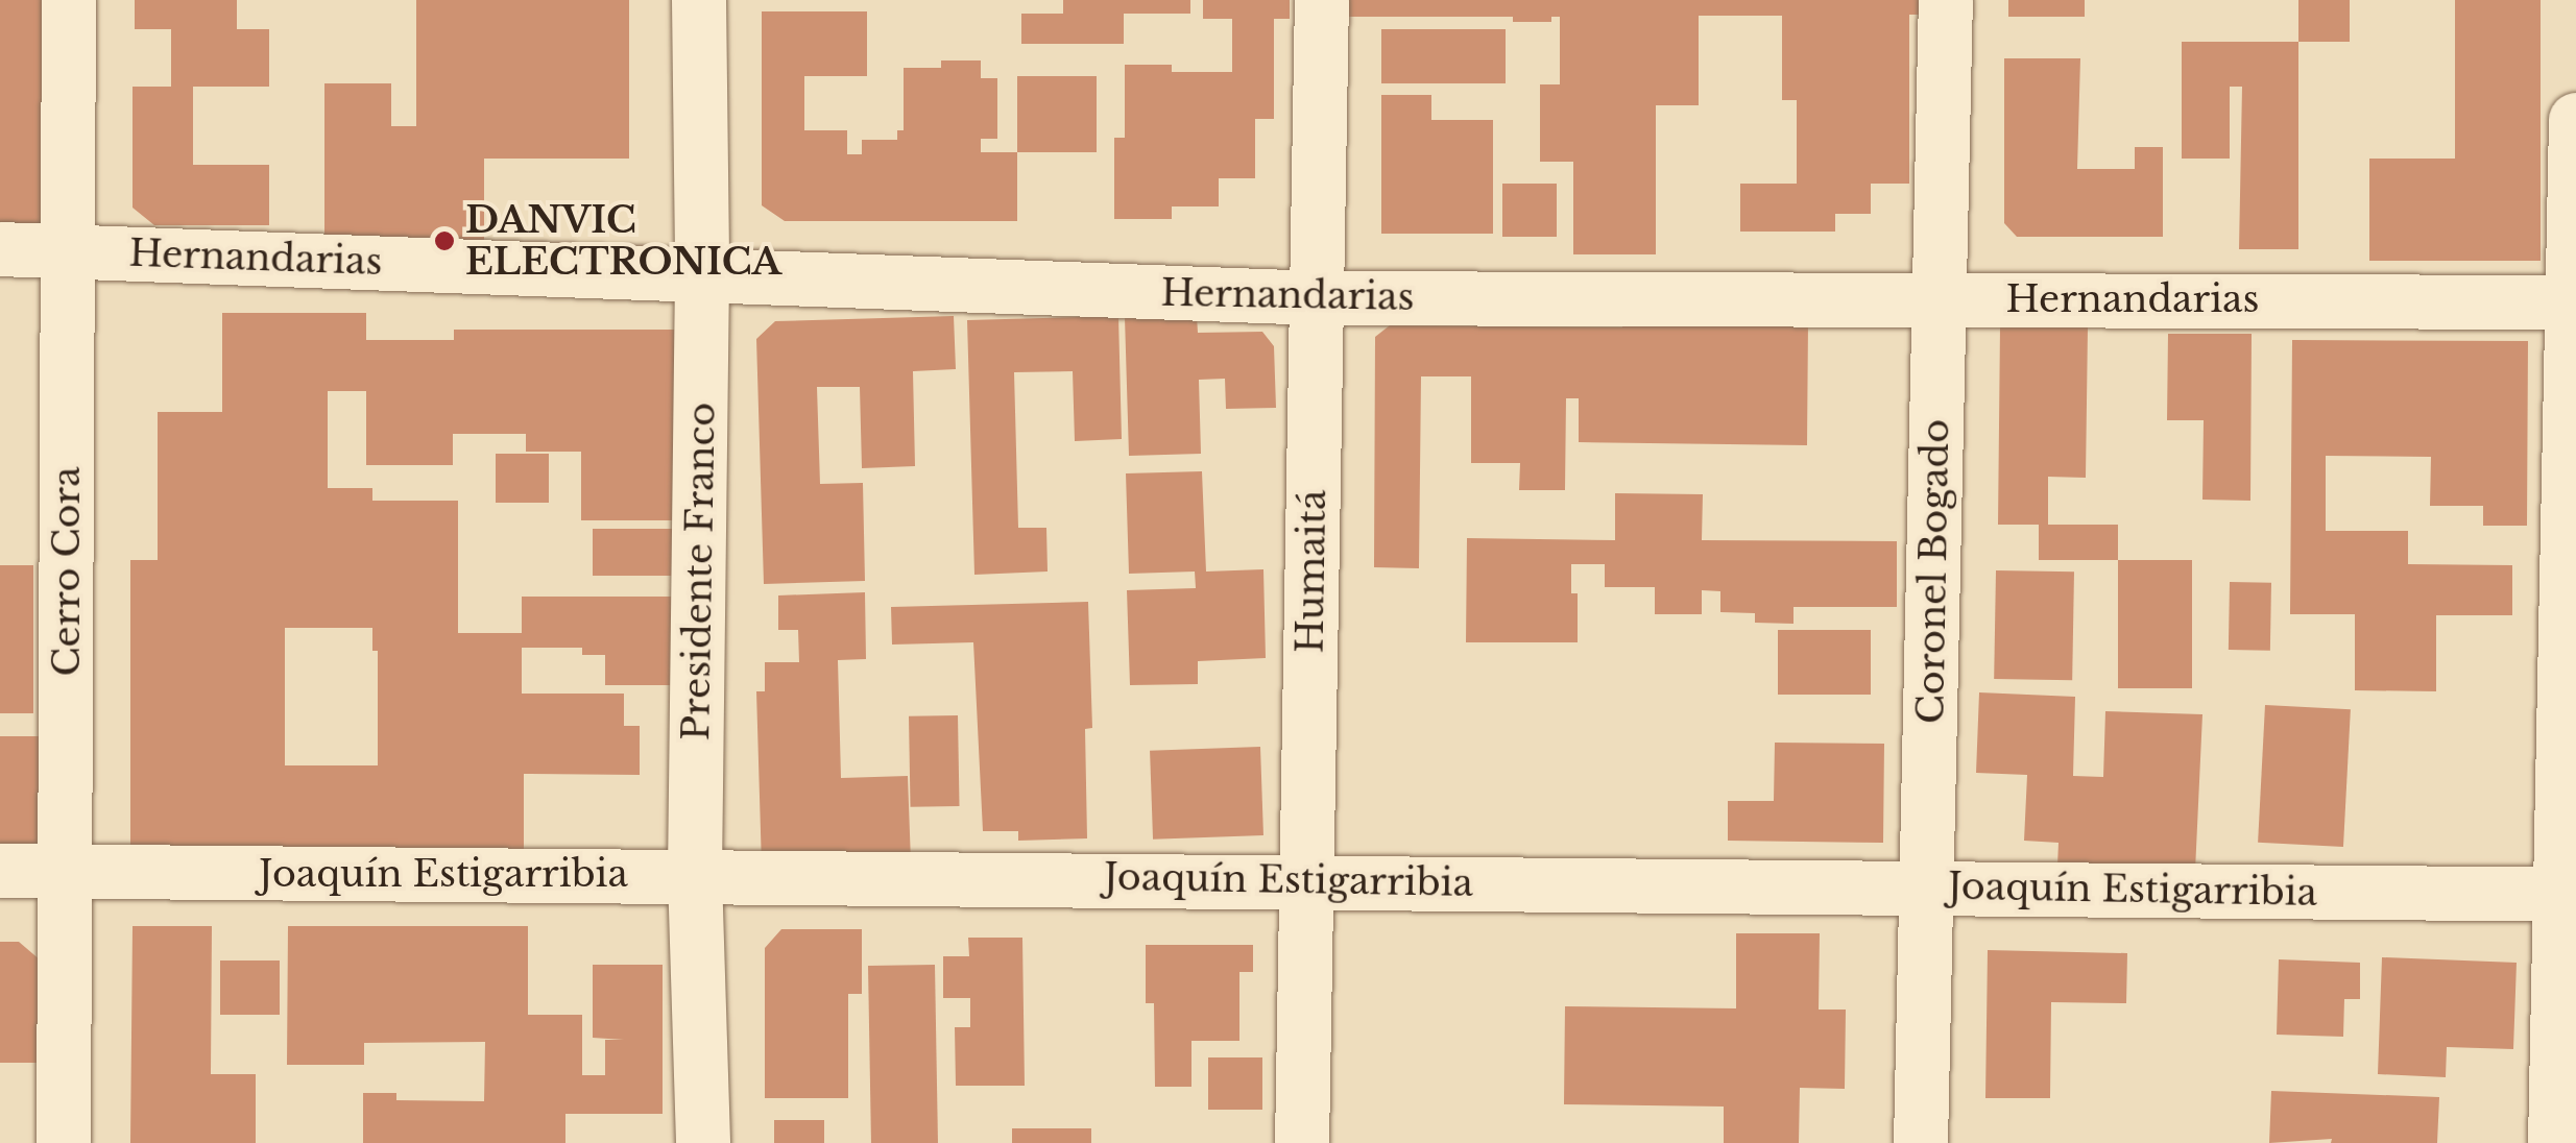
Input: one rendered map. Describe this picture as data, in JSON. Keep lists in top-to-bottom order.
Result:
{
  "streets": {
    "street": [
      "Hernandarias",
      "Cerro Cora",
      "Presidente Franco",
      "Humaitá",
      "Coronel Bogado",
      "Joaquín Estigarribia"
    ]
  },
  "crossings": [
    ["Hernandarias", "Cerro Cora"],
    ["Hernandarias", "Presidente Franco"],
    ["Hernandarias", "Humaitá"],
    ["Hernandarias", "Coronel Bogado"],
    ["Cerro Cora", "Joaquín Estigarribia"],
    ["Presidente Franco", "Joaquín Estigarribia"],
    ["Humaitá", "Joaquín Estigarribia"],
    ["Coronel Bogado", "Joaquín Estigarribia"]
  ],
  "places": ["DANVIC ELECTRONICA"]
}
